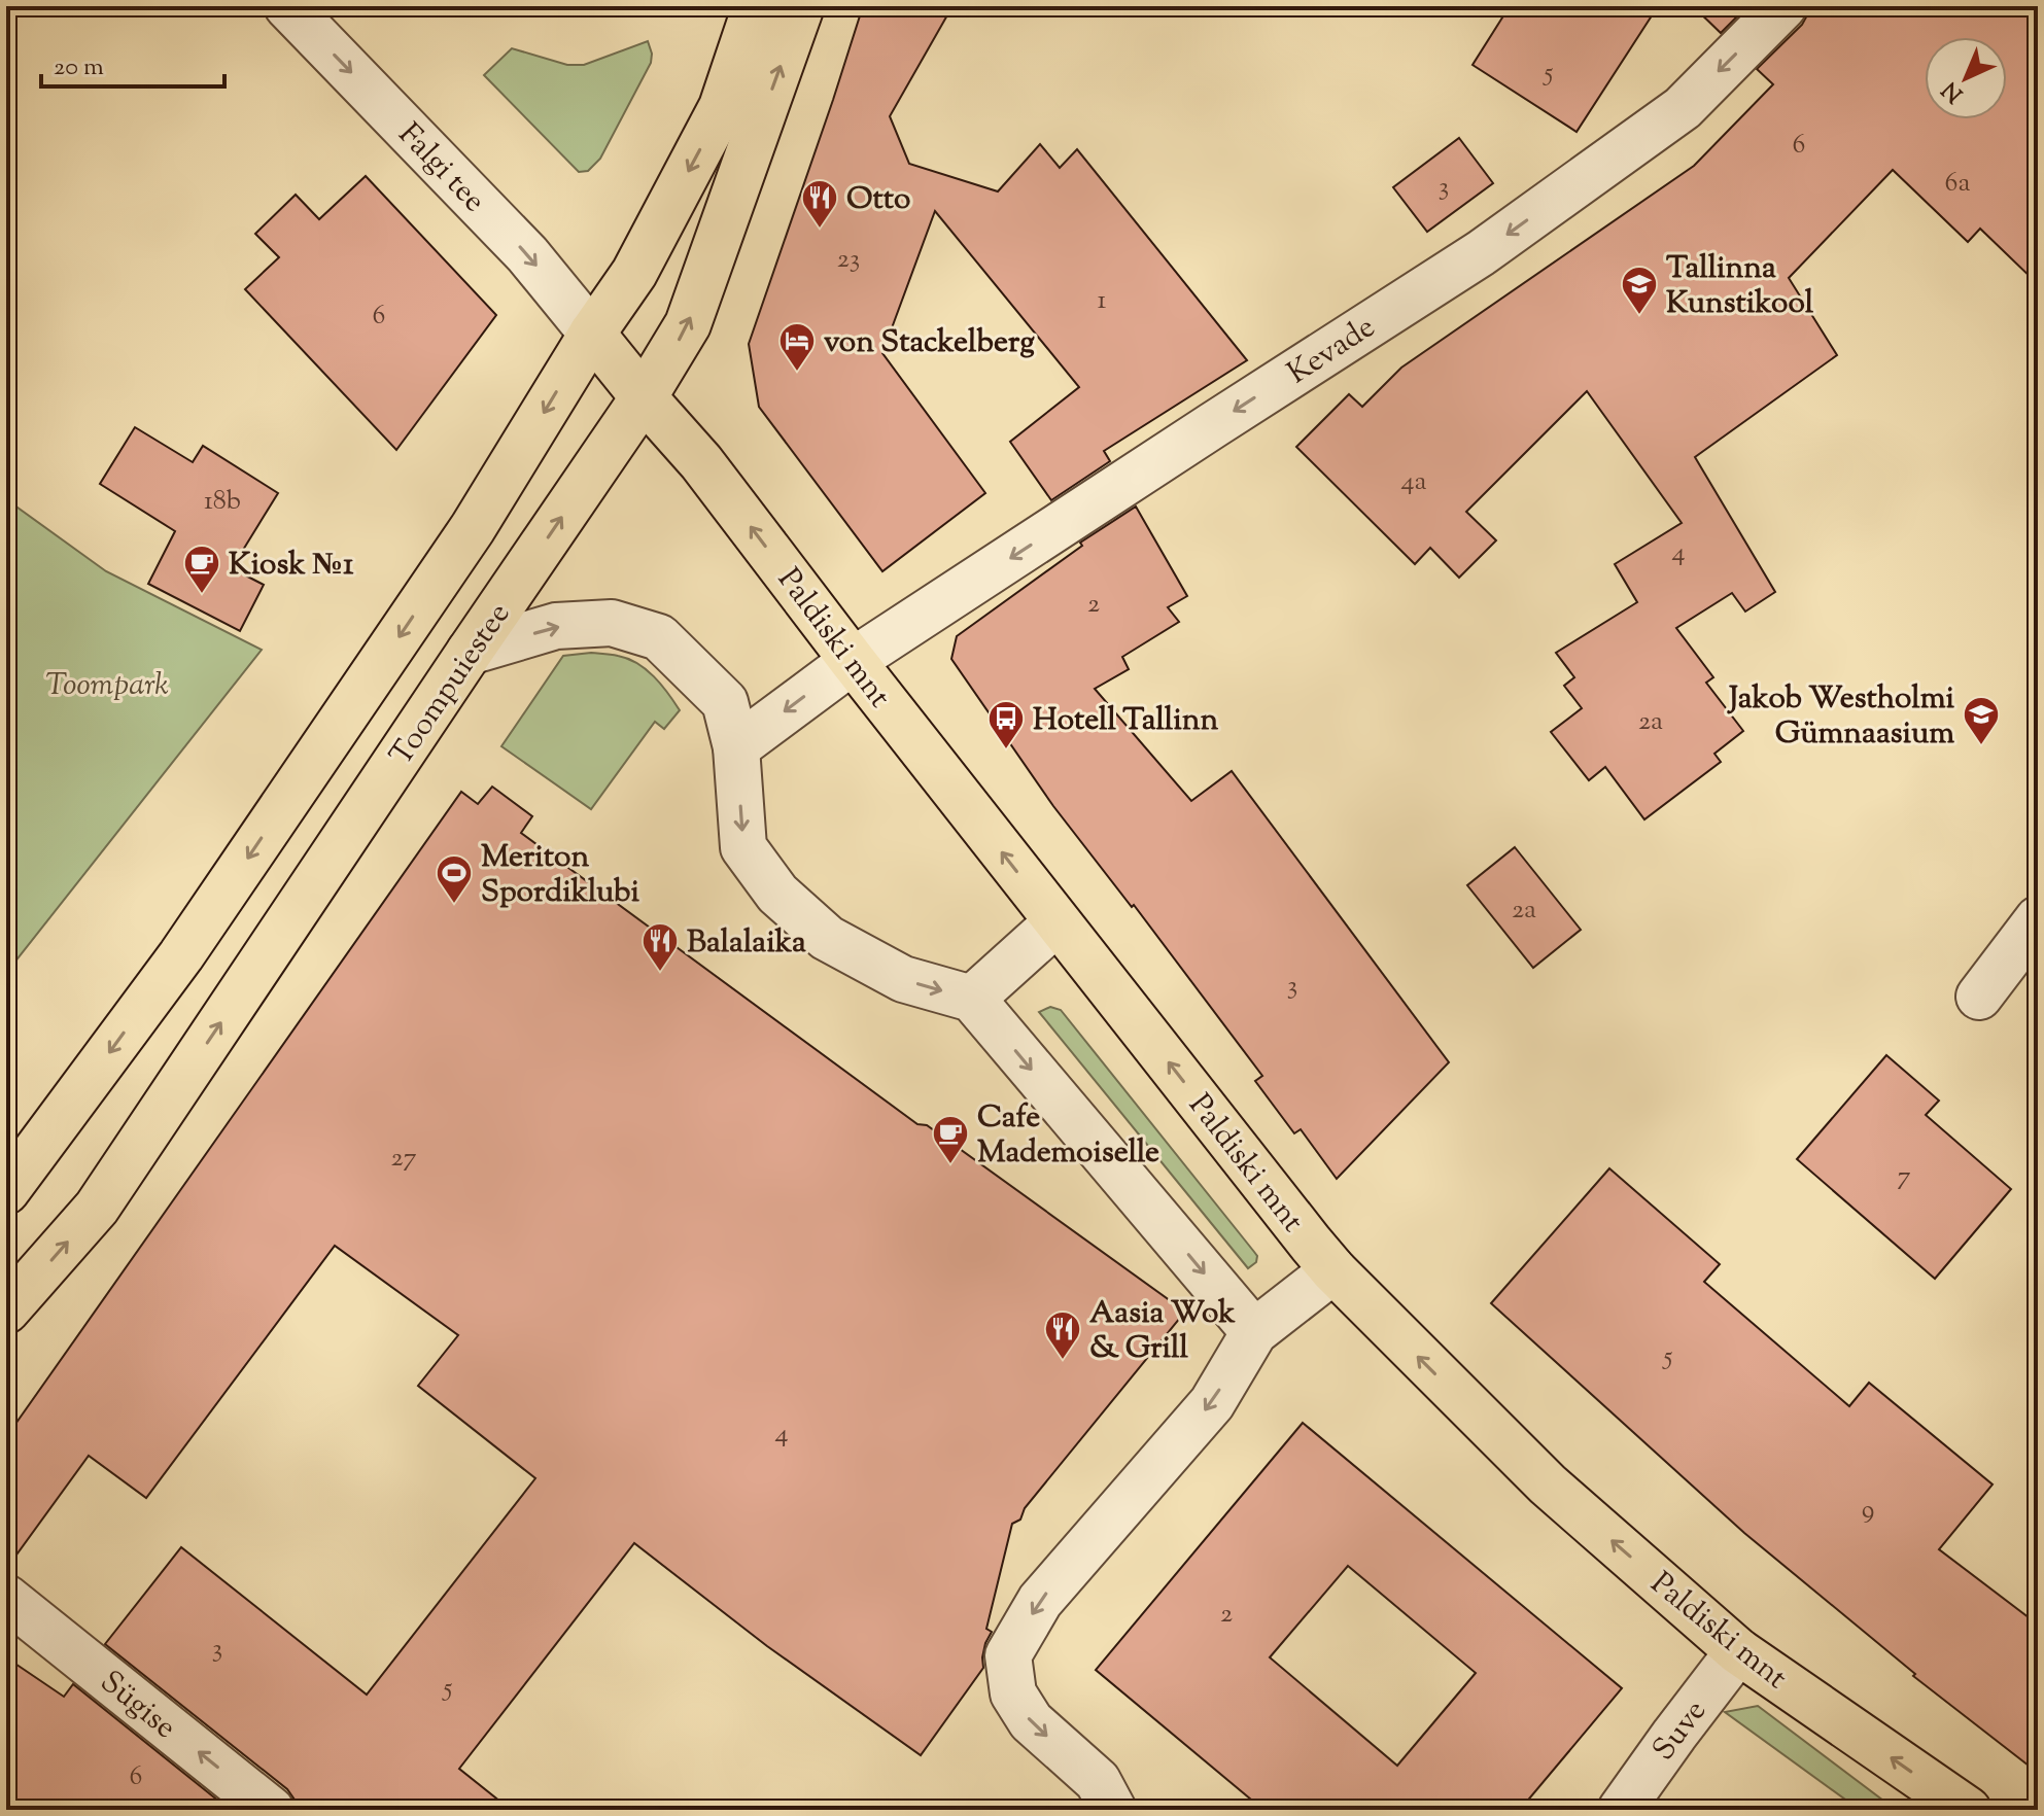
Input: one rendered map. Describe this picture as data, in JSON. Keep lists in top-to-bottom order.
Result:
{
  "streets": {
    "main road": ["Paldiski mnt", "Toompuiestee"],
    "street": [
      "Falgi tee",
      "Kevade",
      "Sügise",
      "Suve"
    ]
  },
  "crossings": [
    ["Falgi tee", "Paldiski mnt"],
    ["Kevade", "Paldiski mnt"],
    ["Paldiski mnt", "Toompuiestee"],
    ["Paldiski mnt", "Suve"]
  ],
  "one_way": [
    "Falgi tee",
    "Kevade",
    "Paldiski mnt",
    "Sügise"
  ],
  "parks": ["Toompark"],
  "places": {
    "restaurant": ["Otto", "Balalaika", "Aasia Wok & Grill"],
    "school or university": ["Tallinna Kunstikool", "Jakob Westholmi Gümnaasium"],
    "hotel": ["von Stackelberg"],
    "cafe": ["Kiosk №1", "Cafe Mademoiselle"],
    "bus stop": ["Hotell Tallinn"],
    "sports": ["Meriton Spordiklubi"]
  },
  "house_numbers": [
    "5",
    "6",
    "6a",
    "3",
    "23",
    "1",
    "6",
    "4a",
    "18b",
    "4",
    "2",
    "2a",
    "2a",
    "3",
    "27",
    "7",
    "5",
    "4",
    "9",
    "2",
    "3",
    "5",
    "6"
  ],
  "scale_bar": "20 m",
  "north": "bottom left"
}
